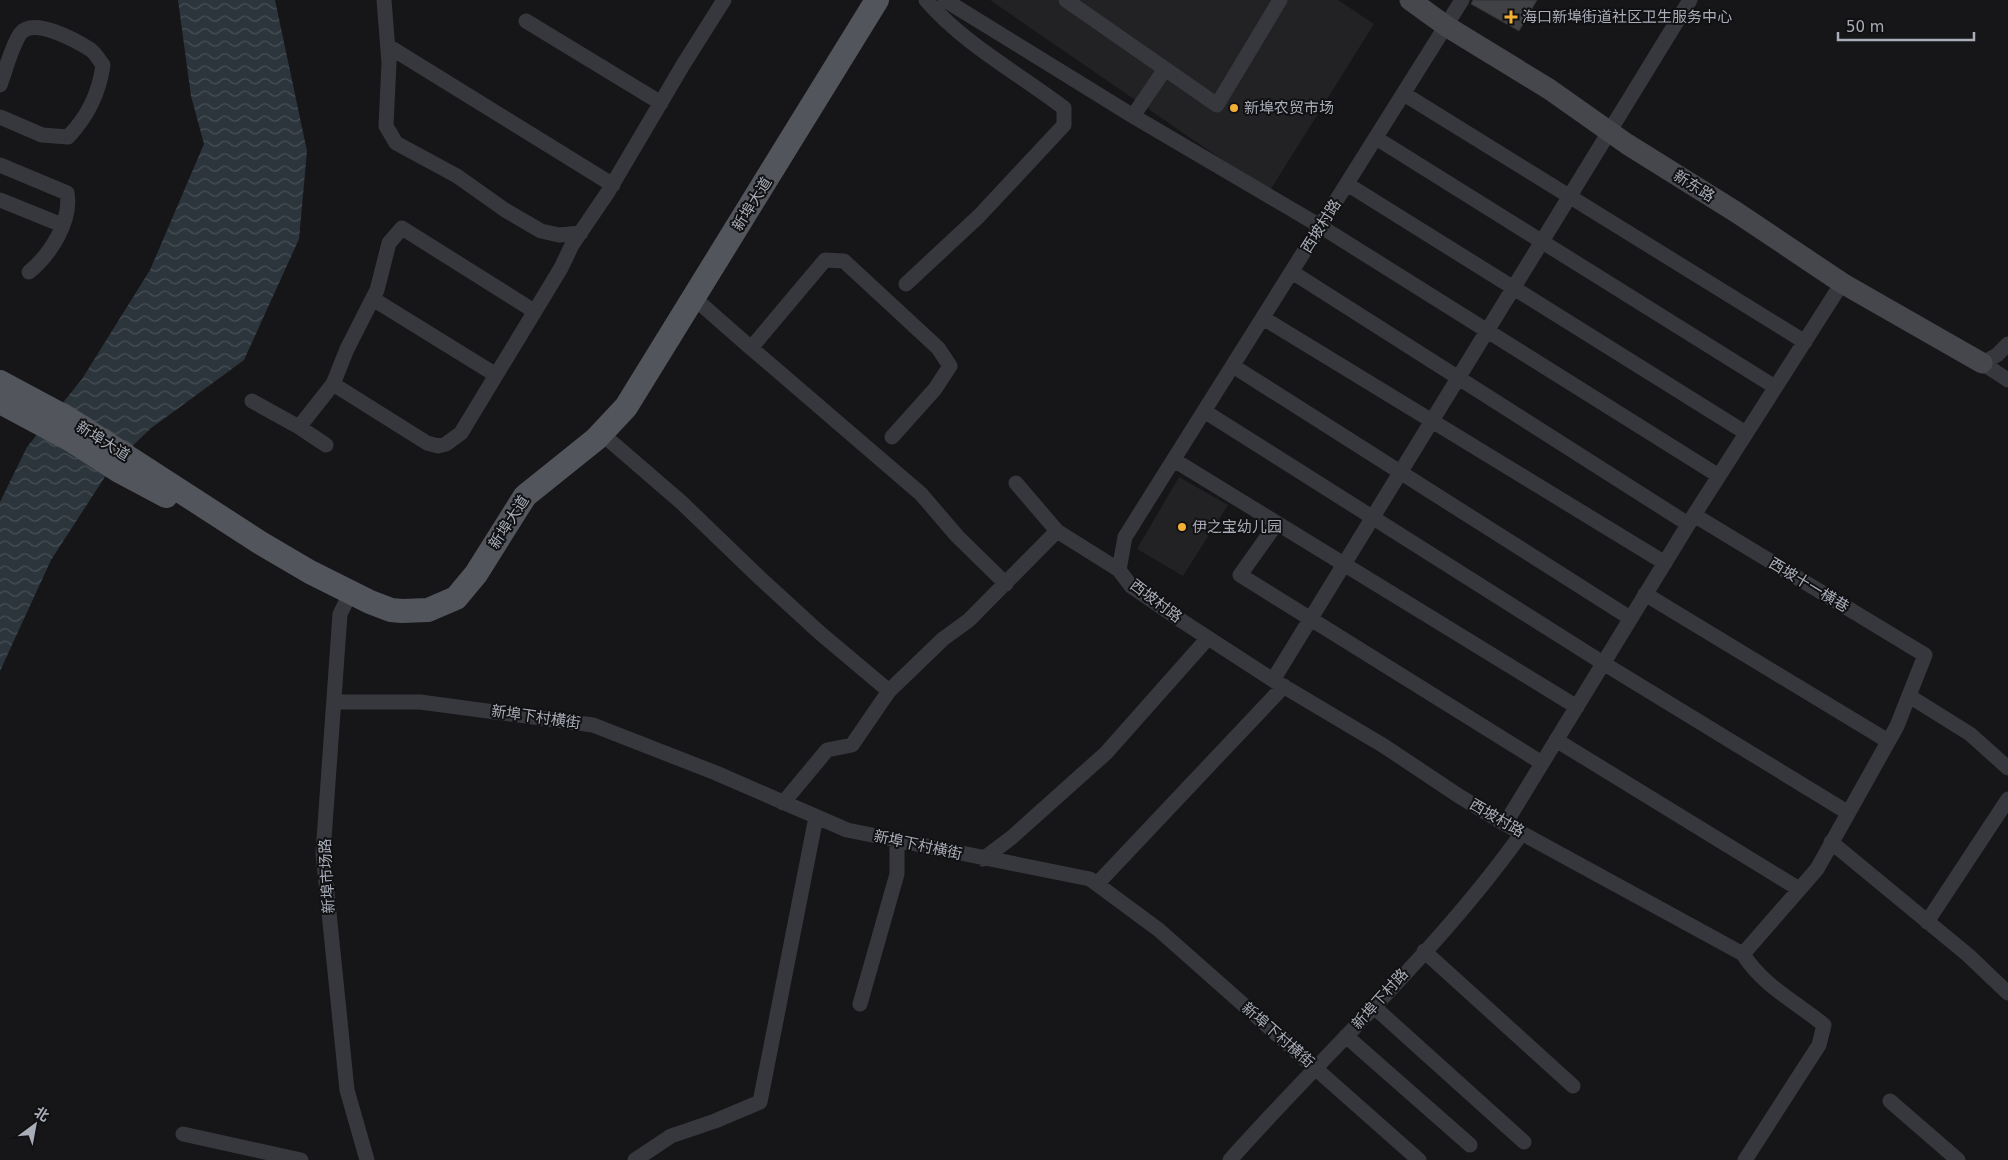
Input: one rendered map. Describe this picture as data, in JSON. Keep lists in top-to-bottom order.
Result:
{
  "streets": {
    "main road": ["新埠大道"],
    "street": [
      "新东路",
      "西坡村路",
      "西坡十一横巷",
      "新埠下村横街",
      "新埠市场路",
      "新埠下村路"
    ]
  },
  "crossings": [
    ["新东路", "西坡村路"],
    ["新埠大道", "新埠市场路"],
    ["西坡村路", "西坡十一横巷"],
    ["西坡村路", "新埠下村路"],
    ["新埠下村横街", "新埠市场路"],
    ["新埠下村横街", "新埠下村路"]
  ],
  "places": {
    "health": ["海口新埠街道社区卫生服务中心"],
    "other": ["新埠农贸市场", "伊之宝幼儿园"]
  },
  "scale_bar": "50 m",
  "north": "top right"
}
